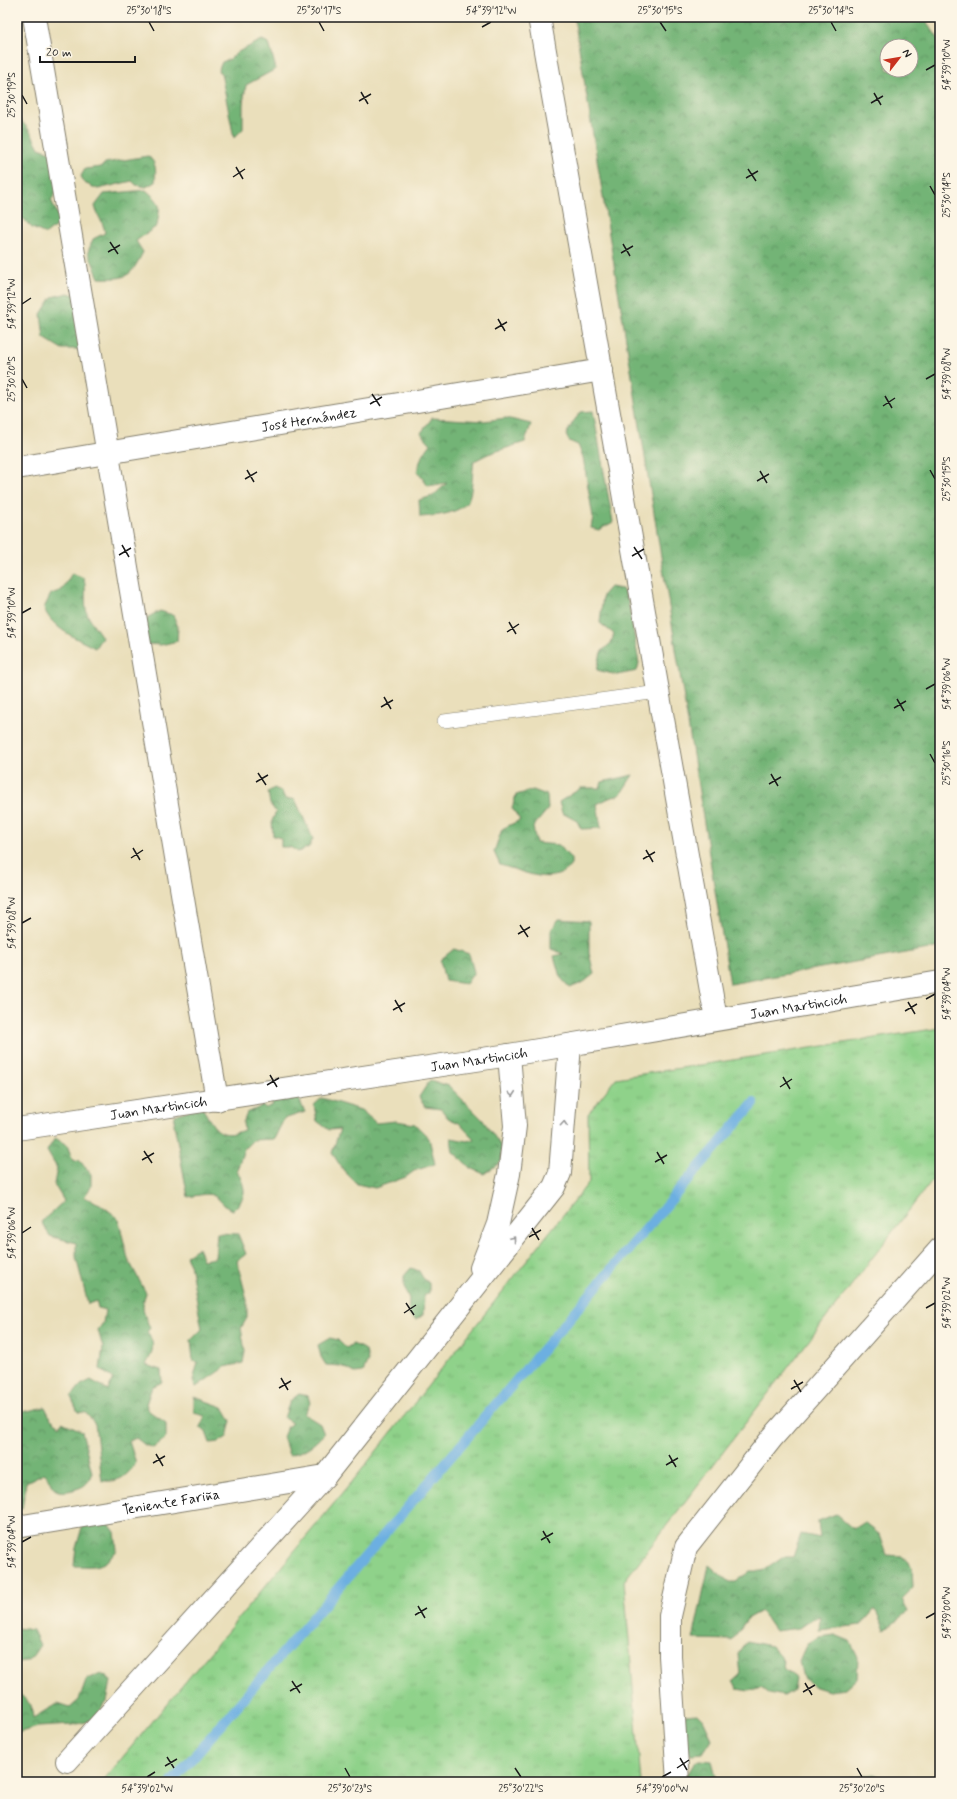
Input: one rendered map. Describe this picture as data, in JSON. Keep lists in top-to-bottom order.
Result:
{
  "streets": {
    "street": ["José Hernández", "Juan Martincich", "Teniente Fariña"]
  },
  "scale_bar": "20 m",
  "north": "top right",
  "coordinates": [
    "25°30'18\"S",
    "25°30'17\"S",
    "54°39'12\"W",
    "25°30'15\"S",
    "25°30'14\"S",
    "54°39'10\"W",
    "25°30'19\"S",
    "54°39'08\"W",
    "25°30'20\"S",
    "54°39'06\"W",
    "25°30'16\"S",
    "54°39'04\"W",
    "54°39'02\"W",
    "54°39'00\"W",
    "25°30'23\"S",
    "25°30'22\"S"
  ]
}
